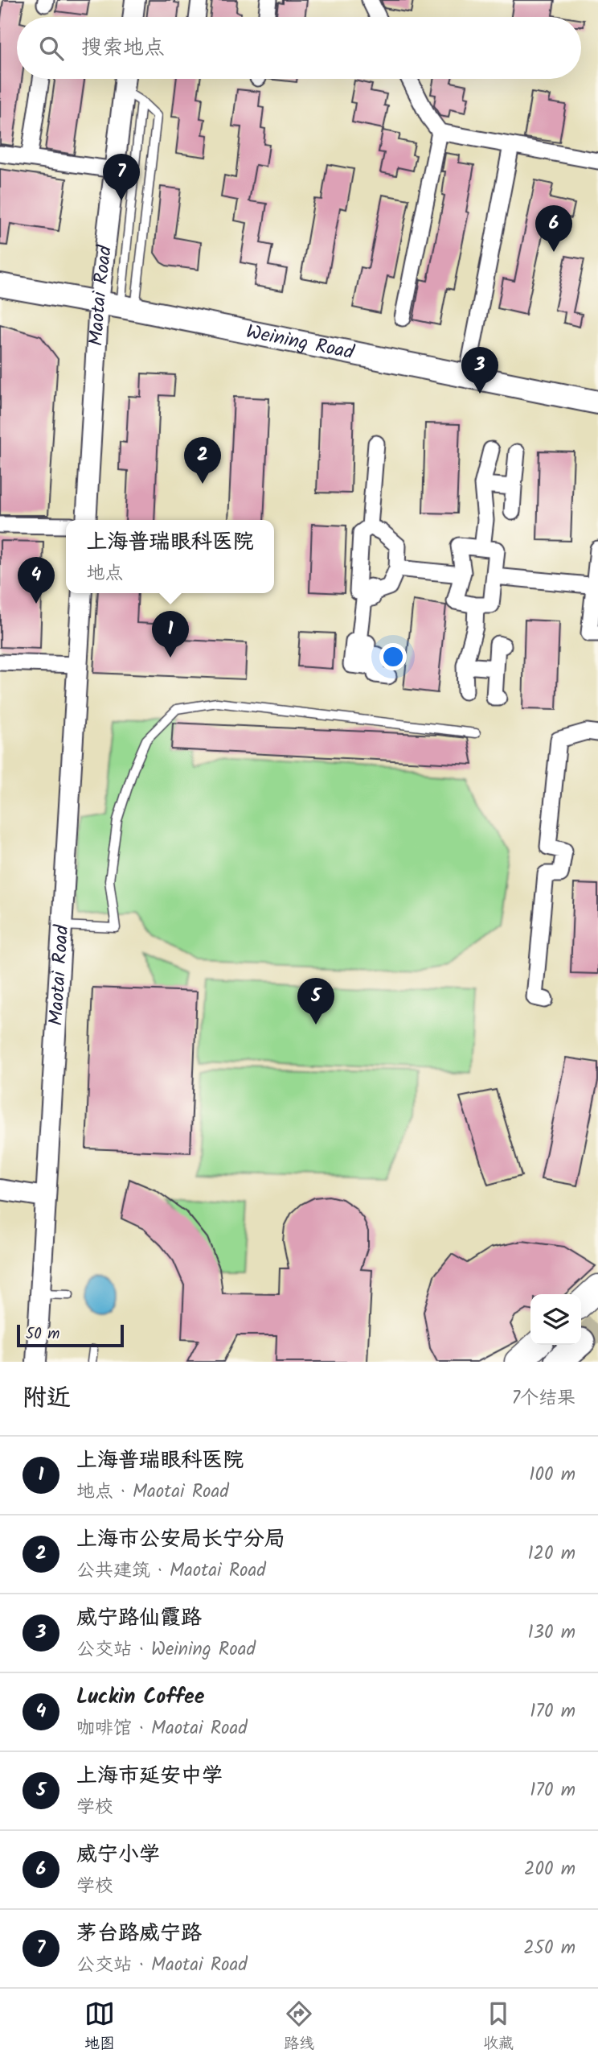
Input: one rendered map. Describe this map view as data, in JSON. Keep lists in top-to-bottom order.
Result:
{
  "streets": {
    "main road": ["Weining Road"],
    "street": ["Maotai Road"]
  },
  "crossings": [
    ["Maotai Road", "Weining Road"]
  ],
  "scale_bar": "50 m",
  "page": {
    "search": "搜索地点",
    "pins": [
      "7",
      "6",
      "3",
      "2",
      "4",
      "1",
      "5"
    ],
    "popup": ["上海普瑞眼科医院", "地点"],
    "scale": "50 m",
    "heading": ["附近", "7个结果"],
    "list": [
      {
        "mark": "1",
        "name": "上海普瑞眼科医院",
        "note": "地点 · Maotai Road",
        "value": "100 m"
      },
      {
        "mark": "2",
        "name": "上海市公安局长宁分局",
        "note": "公共建筑 · Maotai Road",
        "value": "120 m"
      },
      {
        "mark": "3",
        "name": "威宁路仙霞路",
        "note": "公交站 · Weining Road",
        "value": "130 m"
      },
      {
        "mark": "4",
        "name": "Luckin Coffee",
        "note": "咖啡馆 · Maotai Road",
        "value": "170 m"
      },
      {
        "mark": "5",
        "name": "上海市延安中学",
        "note": "学校",
        "value": "170 m"
      },
      {
        "mark": "6",
        "name": "威宁小学",
        "note": "学校",
        "value": "200 m"
      },
      {
        "mark": "7",
        "name": "茅台路威宁路",
        "note": "公交站 · Maotai Road",
        "value": "250 m"
      }
    ],
    "nav": ["地图", "路线", "收藏"]
  }
}
